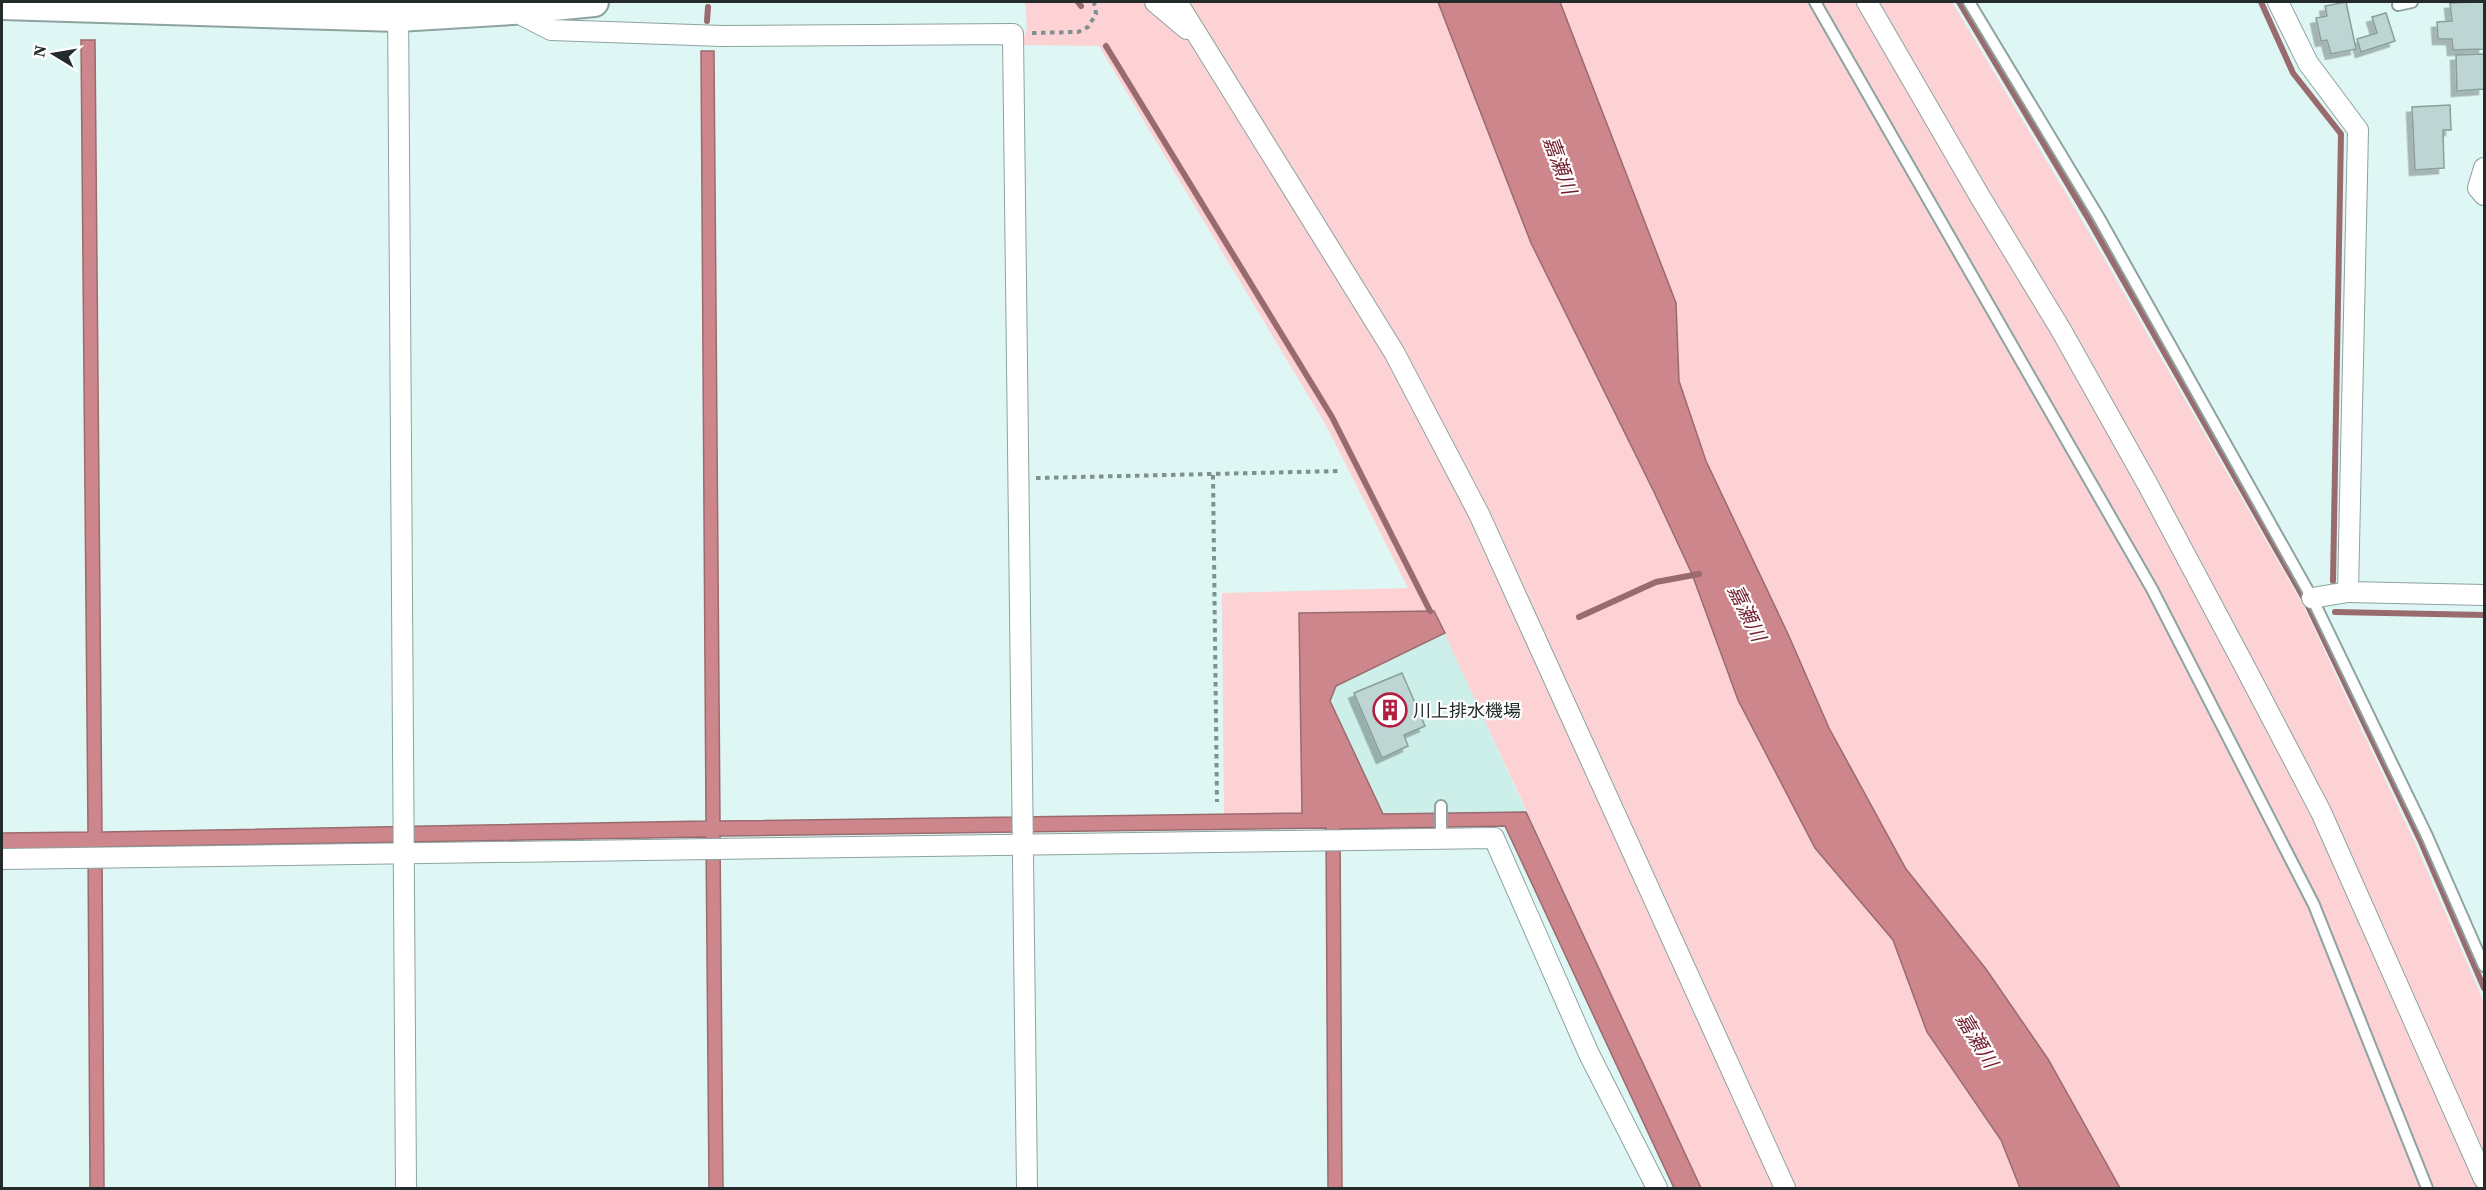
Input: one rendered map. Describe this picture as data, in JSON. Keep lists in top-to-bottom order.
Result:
{
  "water": ["嘉瀬川"],
  "places": {
    "building": ["川上排水機場"]
  },
  "north": "left"
}
